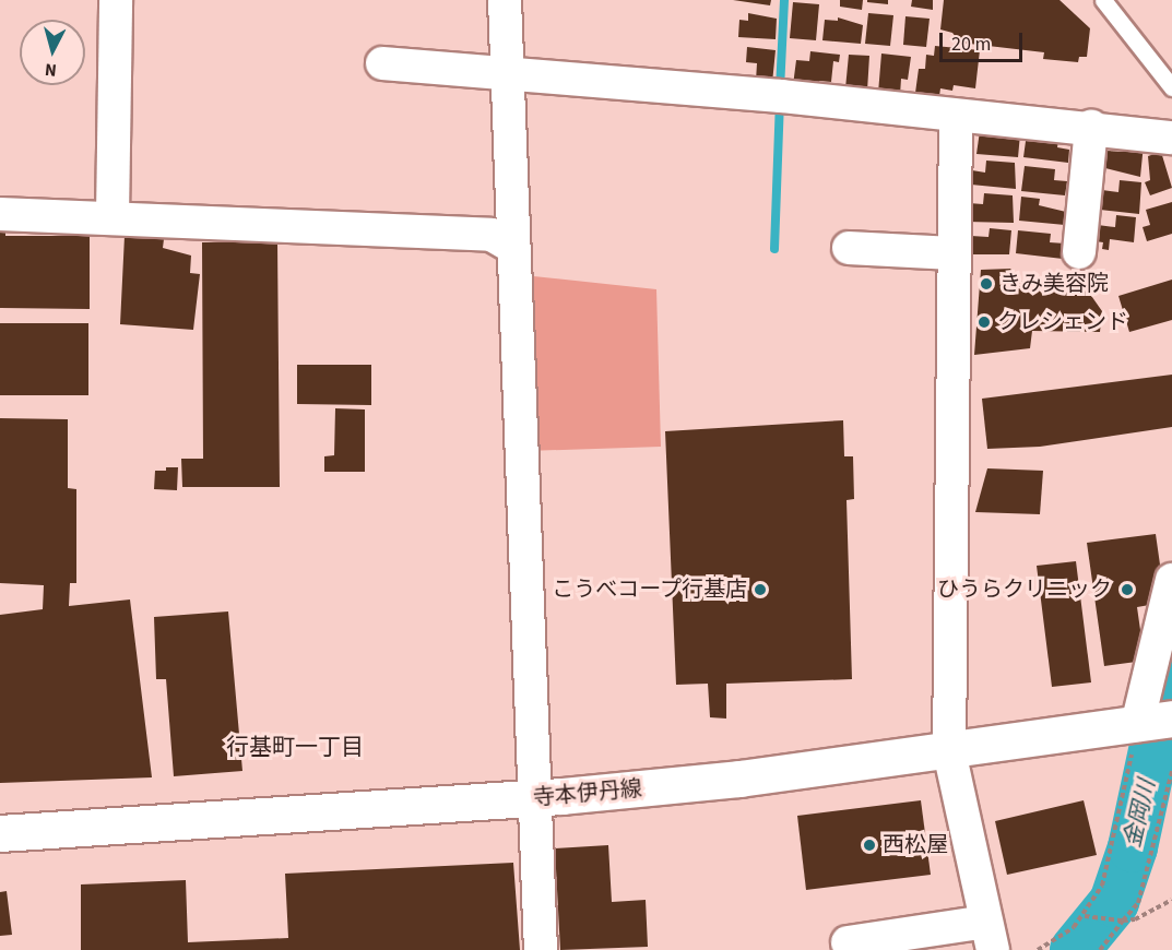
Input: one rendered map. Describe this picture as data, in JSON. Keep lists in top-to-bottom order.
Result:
{
  "streets": {
    "main road": ["寺本伊丹線"]
  },
  "districts": ["行基町一丁目"],
  "water": ["金岡川"],
  "places": [
    "きみ美容院",
    "クレシェンド",
    "こうべコープ行基店",
    "ひうらクリニック",
    "西松屋"
  ],
  "scale_bar": "20 m",
  "north": "bottom"
}
